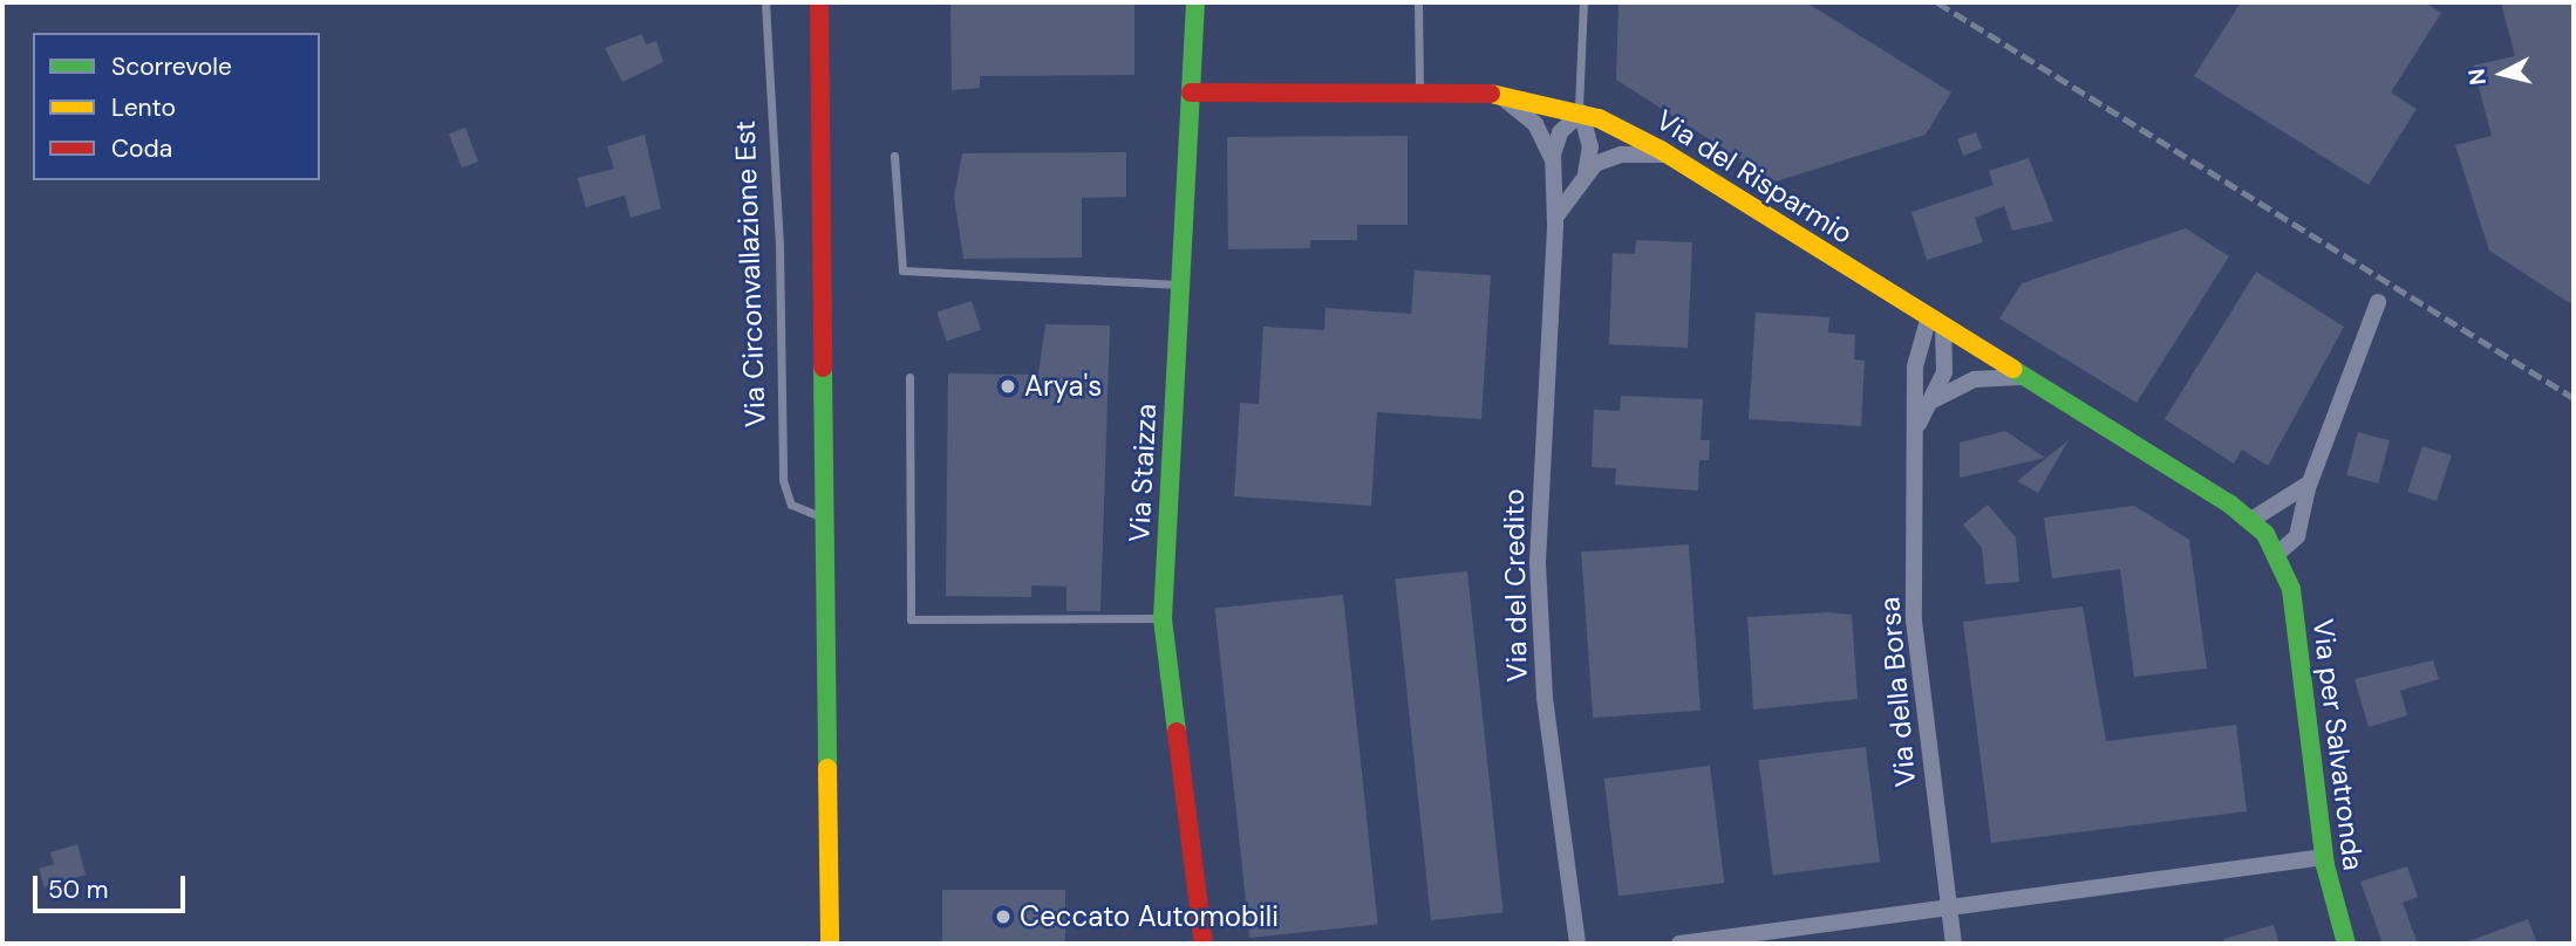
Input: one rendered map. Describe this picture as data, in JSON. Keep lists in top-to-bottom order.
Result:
{
  "streets": {
    "street": [
      "Via del Risparmio",
      "Via Staizza",
      "Via del Credito",
      "Via della Borsa",
      "Via per Salvatronda"
    ],
    "lane": ["Via Circonvallazione Est"]
  },
  "crossings": [
    ["Via del Risparmio", "Via Staizza"],
    ["Via del Risparmio", "Via del Credito"],
    ["Via del Risparmio", "Via della Borsa"],
    ["Via del Risparmio", "Via per Salvatronda"]
  ],
  "places": ["Arya's", "Ceccato Automobili"],
  "legend": ["Scorrevole", "Lento", "Coda"],
  "scale_bar": "50 m",
  "north": "left"
}
